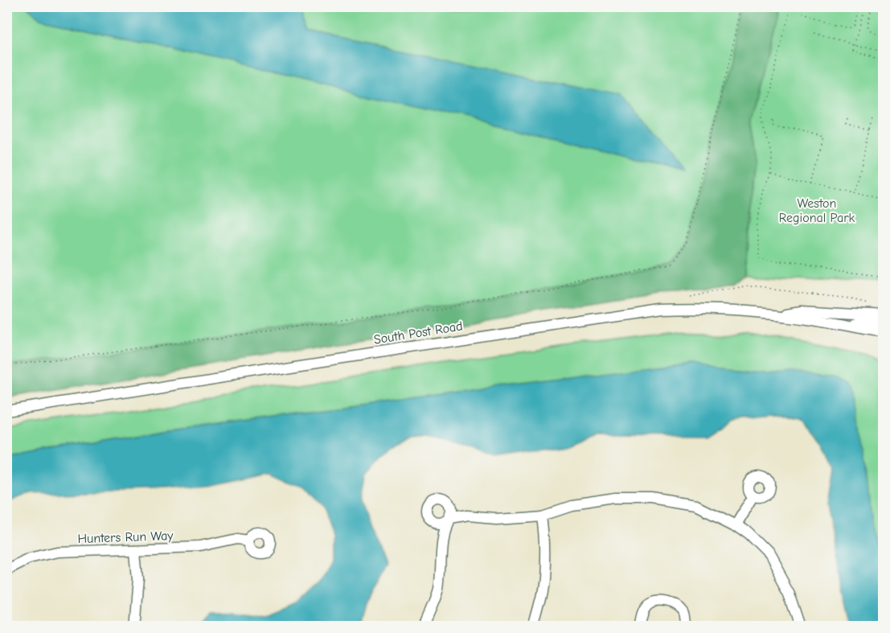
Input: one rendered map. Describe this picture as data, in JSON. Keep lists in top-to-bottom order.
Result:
{
  "streets": {
    "street": ["South Post Road", "Hunters Run Way"]
  },
  "parks": ["Weston Regional Park"]
}
